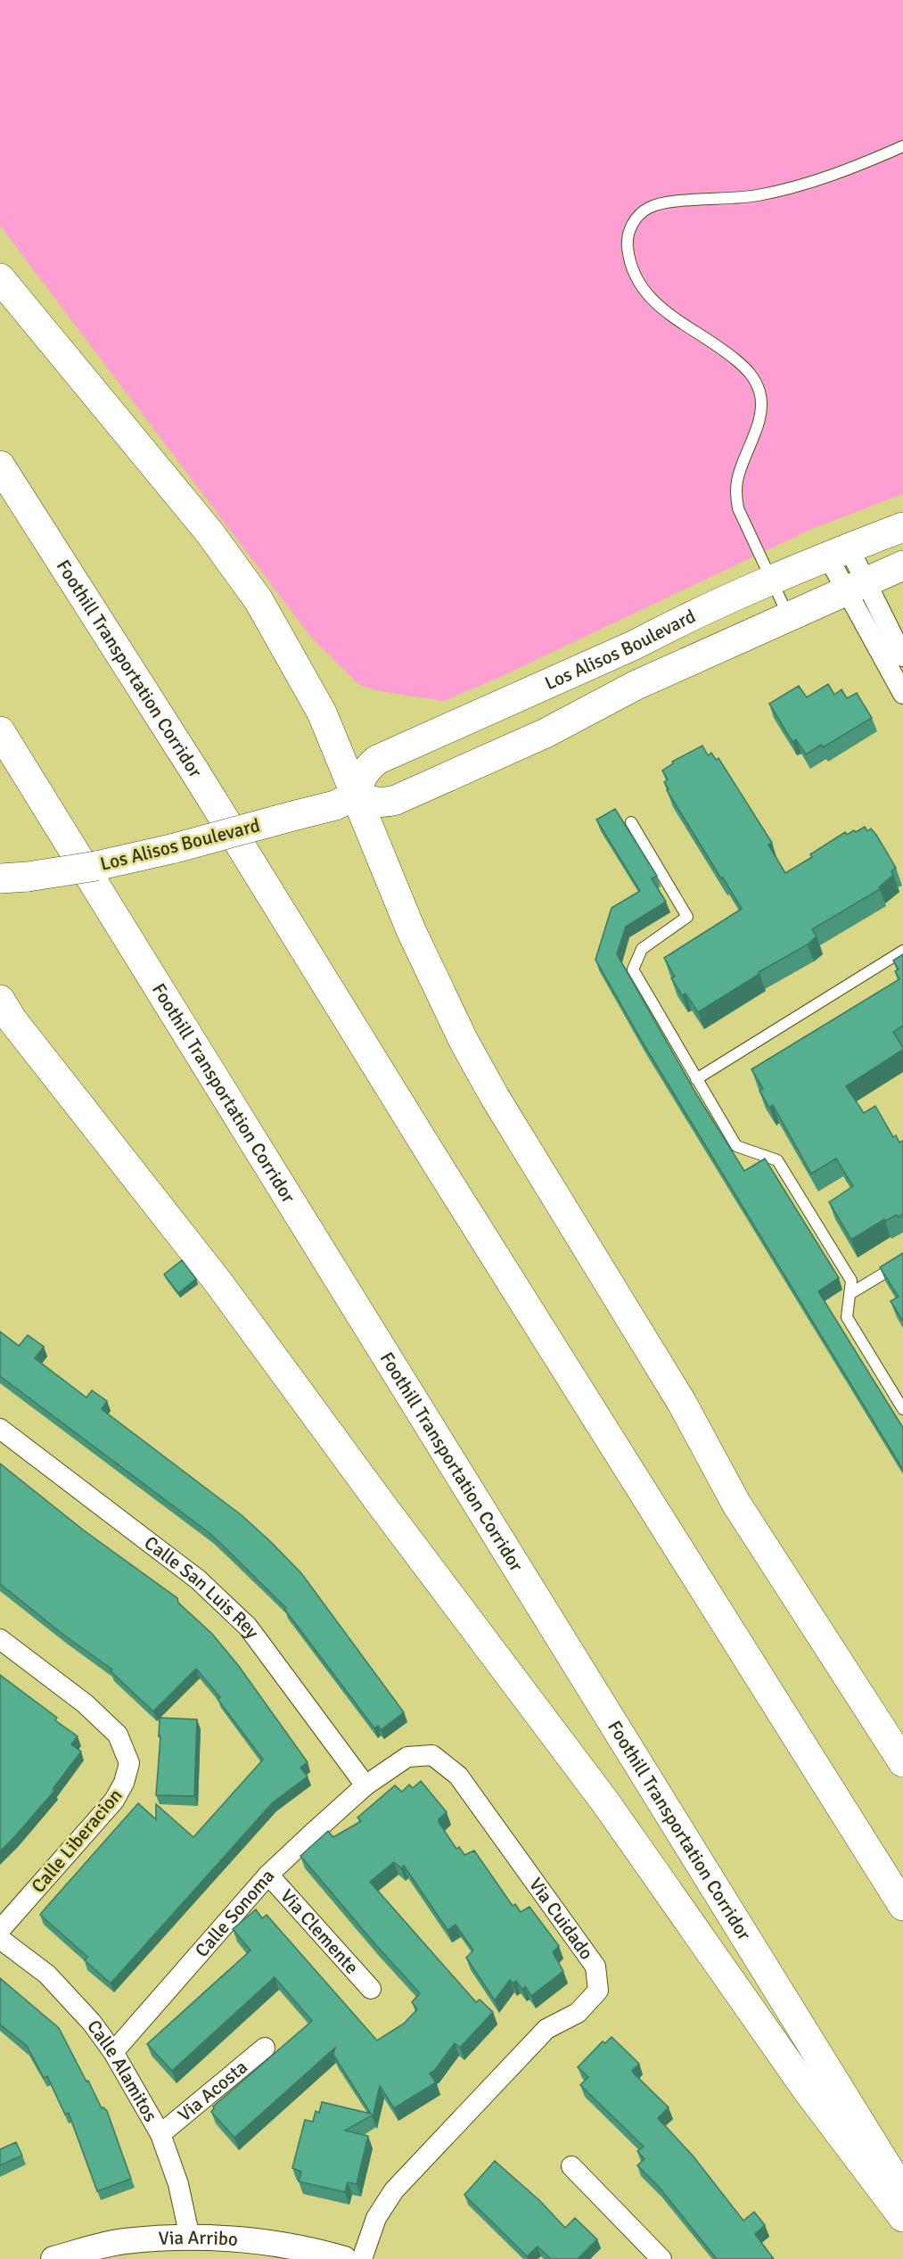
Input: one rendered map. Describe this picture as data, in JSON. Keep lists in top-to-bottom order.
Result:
{
  "streets": {
    "main road": ["Los Alisos Boulevard", "Foothill Transportation Corridor"],
    "street": [
      "Calle San Luis Rey",
      "Calle Liberacion",
      "Calle Sonoma",
      "Via Cuidado",
      "Via Clemente",
      "Calle Alamitos",
      "Via Acosta",
      "Via Arribo"
    ]
  },
  "crossings": [
    ["Calle San Luis Rey", "Calle Sonoma"],
    ["Calle San Luis Rey", "Via Cuidado"],
    ["Calle Sonoma", "Via Cuidado"],
    ["Calle Sonoma", "Via Clemente"],
    ["Calle Sonoma", "Calle Alamitos"],
    ["Calle Alamitos", "Via Acosta"],
    ["Calle Alamitos", "Via Arribo"]
  ]
}
